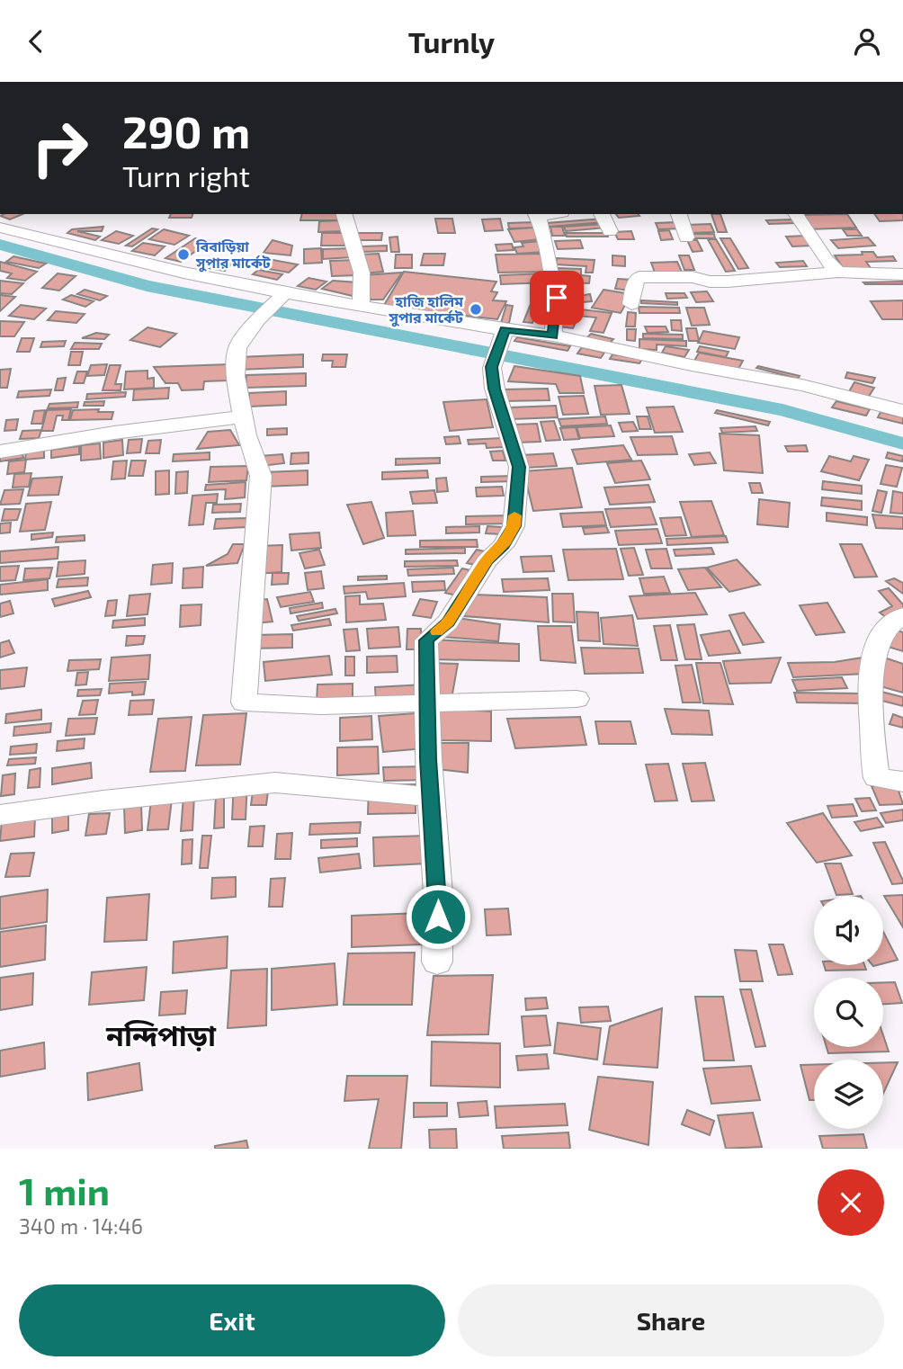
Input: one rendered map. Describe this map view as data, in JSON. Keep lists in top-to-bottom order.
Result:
{
  "districts": ["নন্দিপাড়া"],
  "places": ["বিবাড়িয়া সুপার মার্কেট", "হাজি হালিম সুপার মার্কেট"],
  "page": {
    "header": "Turnly",
    "turn": ["290 m", "Turn right"],
    "heading": ["1 min", "340 m · 14:46"],
    "buttons": ["Exit", "Share"]
  }
}
